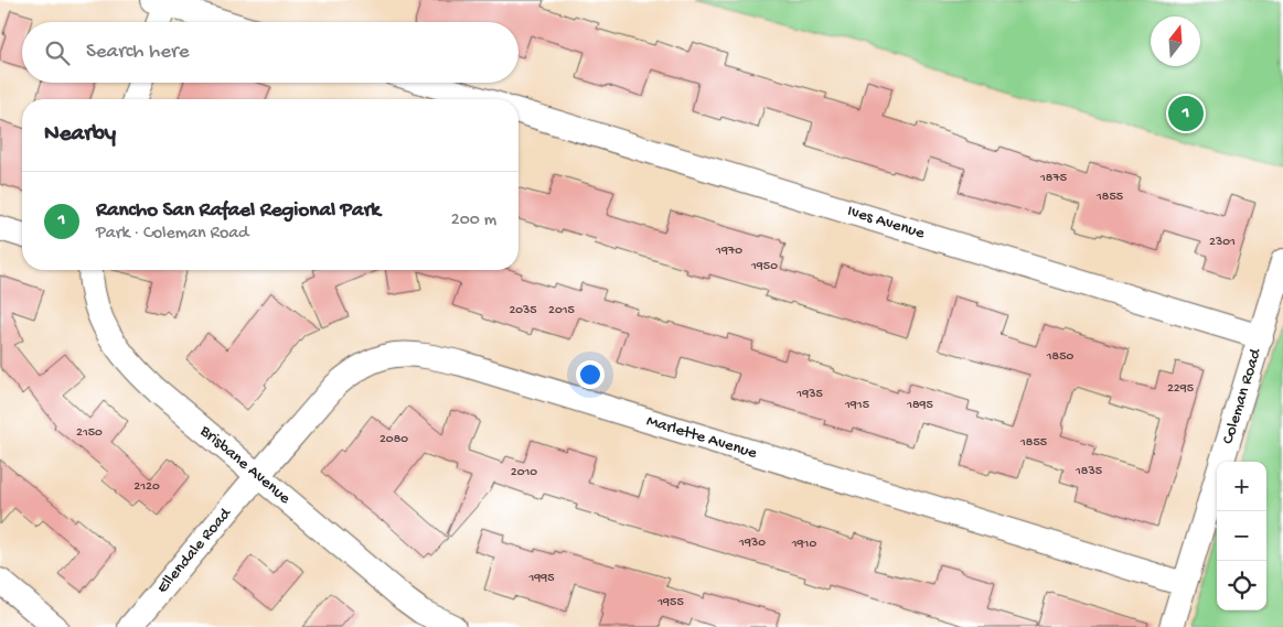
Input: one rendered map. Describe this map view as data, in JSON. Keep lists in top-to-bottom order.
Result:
{
  "streets": {
    "street": [
      "Ives Avenue",
      "Coleman Road",
      "Marlette Avenue",
      "Brisbane Avenue",
      "Ellendale Road"
    ]
  },
  "crossings": [
    ["Ives Avenue", "Coleman Road"],
    ["Coleman Road", "Marlette Avenue"],
    ["Marlette Avenue", "Brisbane Avenue"],
    ["Marlette Avenue", "Ellendale Road"],
    ["Brisbane Avenue", "Ellendale Road"]
  ],
  "house_numbers": [
    "1875",
    "1855",
    "2301",
    "1970",
    "1950",
    "2035",
    "2015",
    "1850",
    "2295",
    "1935",
    "1915",
    "1895",
    "2150",
    "2080",
    "1855",
    "1835",
    "2010",
    "2120",
    "1930",
    "1910",
    "1995",
    "1955"
  ],
  "north": "top",
  "page": {
    "search": "Search here",
    "pins": "1",
    "heading": "Nearby",
    "list": [
      {
        "mark": "1",
        "name": "Rancho San Rafael Regional Park",
        "note": "Park · Coleman Road",
        "value": "200 m"
      }
    ],
    "map_buttons": ["+", "−"]
  }
}
